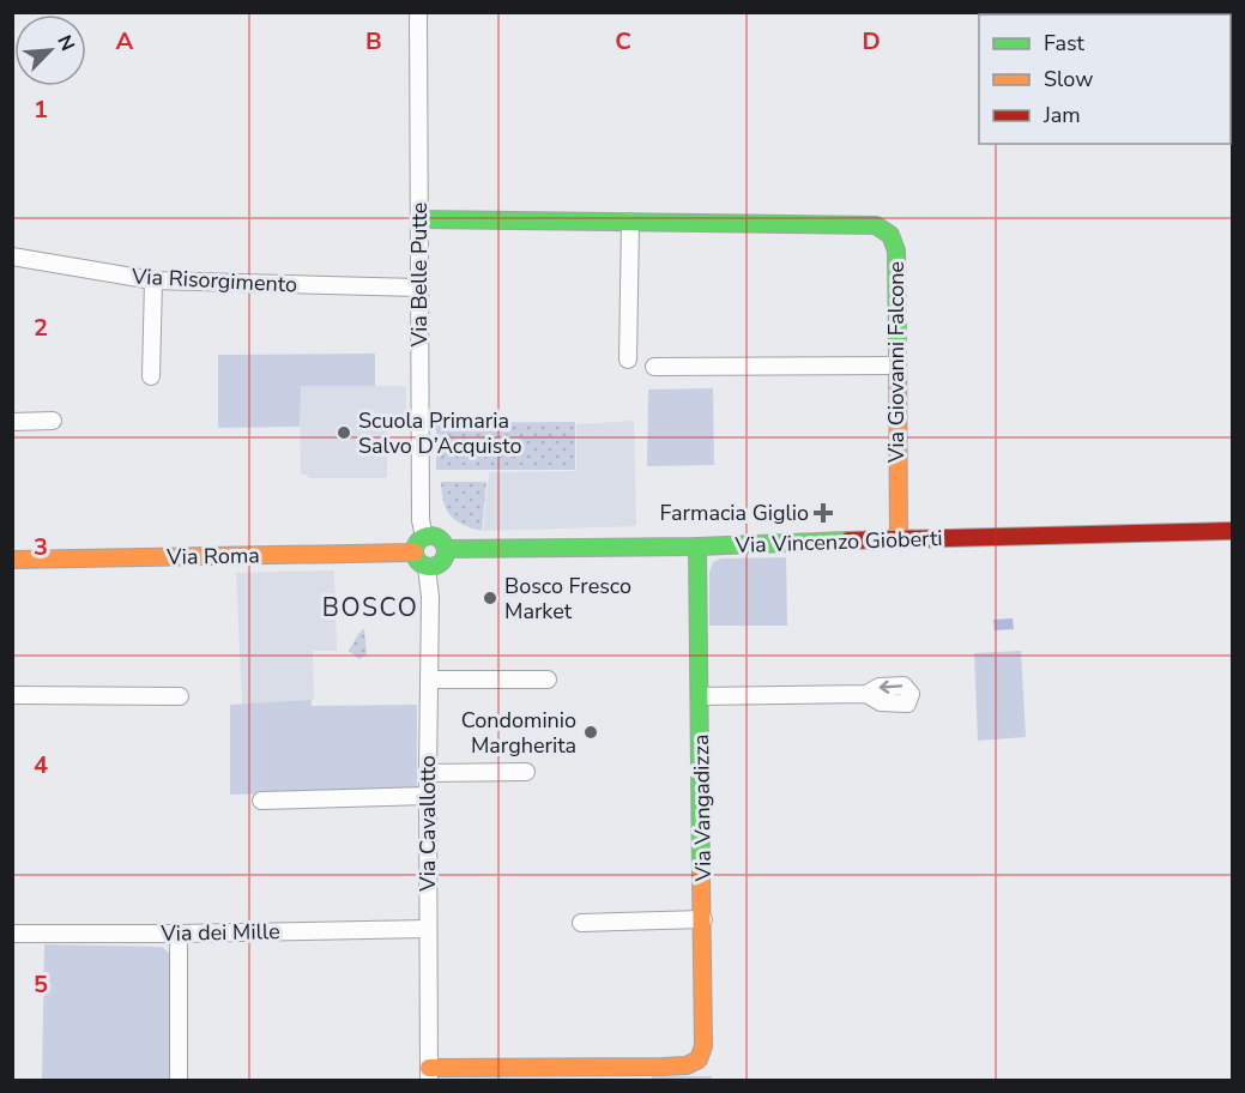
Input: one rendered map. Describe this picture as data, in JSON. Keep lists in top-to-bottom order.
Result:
{
  "streets": {
    "street": [
      "Via Belle Putte",
      "Via Risorgimento",
      "Via Giovanni Falcone",
      "Via Vincenzo Gioberti",
      "Via Roma",
      "Via Vangadizza",
      "Via Cavallotto",
      "Via dei Mille"
    ]
  },
  "crossings": [
    ["Via Belle Putte", "Via Risorgimento"],
    ["Via Belle Putte", "Via Giovanni Falcone"],
    ["Via Belle Putte", "Via Vincenzo Gioberti"],
    ["Via Belle Putte", "Via Roma"],
    ["Via Belle Putte", "Via Cavallotto"],
    ["Via Giovanni Falcone", "Via Vincenzo Gioberti"],
    ["Via Vincenzo Gioberti", "Via Roma"],
    ["Via Vincenzo Gioberti", "Via Vangadizza"],
    ["Via Vincenzo Gioberti", "Via Cavallotto"],
    ["Via Roma", "Via Cavallotto"],
    ["Via Vangadizza", "Via Cavallotto"],
    ["Via Cavallotto", "Via dei Mille"]
  ],
  "districts": ["BOSCO"],
  "places": {
    "other": ["Scuola Primaria Salvo D’Acquisto", "Bosco Fresco Market", "Condominio Margherita"],
    "health": ["Farmacia Giglio"]
  },
  "legend": ["Fast", "Slow", "Jam"],
  "north": "top right",
  "grid": {
    "columns": [
      "A",
      "B",
      "C",
      "D"
    ],
    "rows": [
      "1",
      "2",
      "3",
      "4",
      "5"
    ]
  }
}
